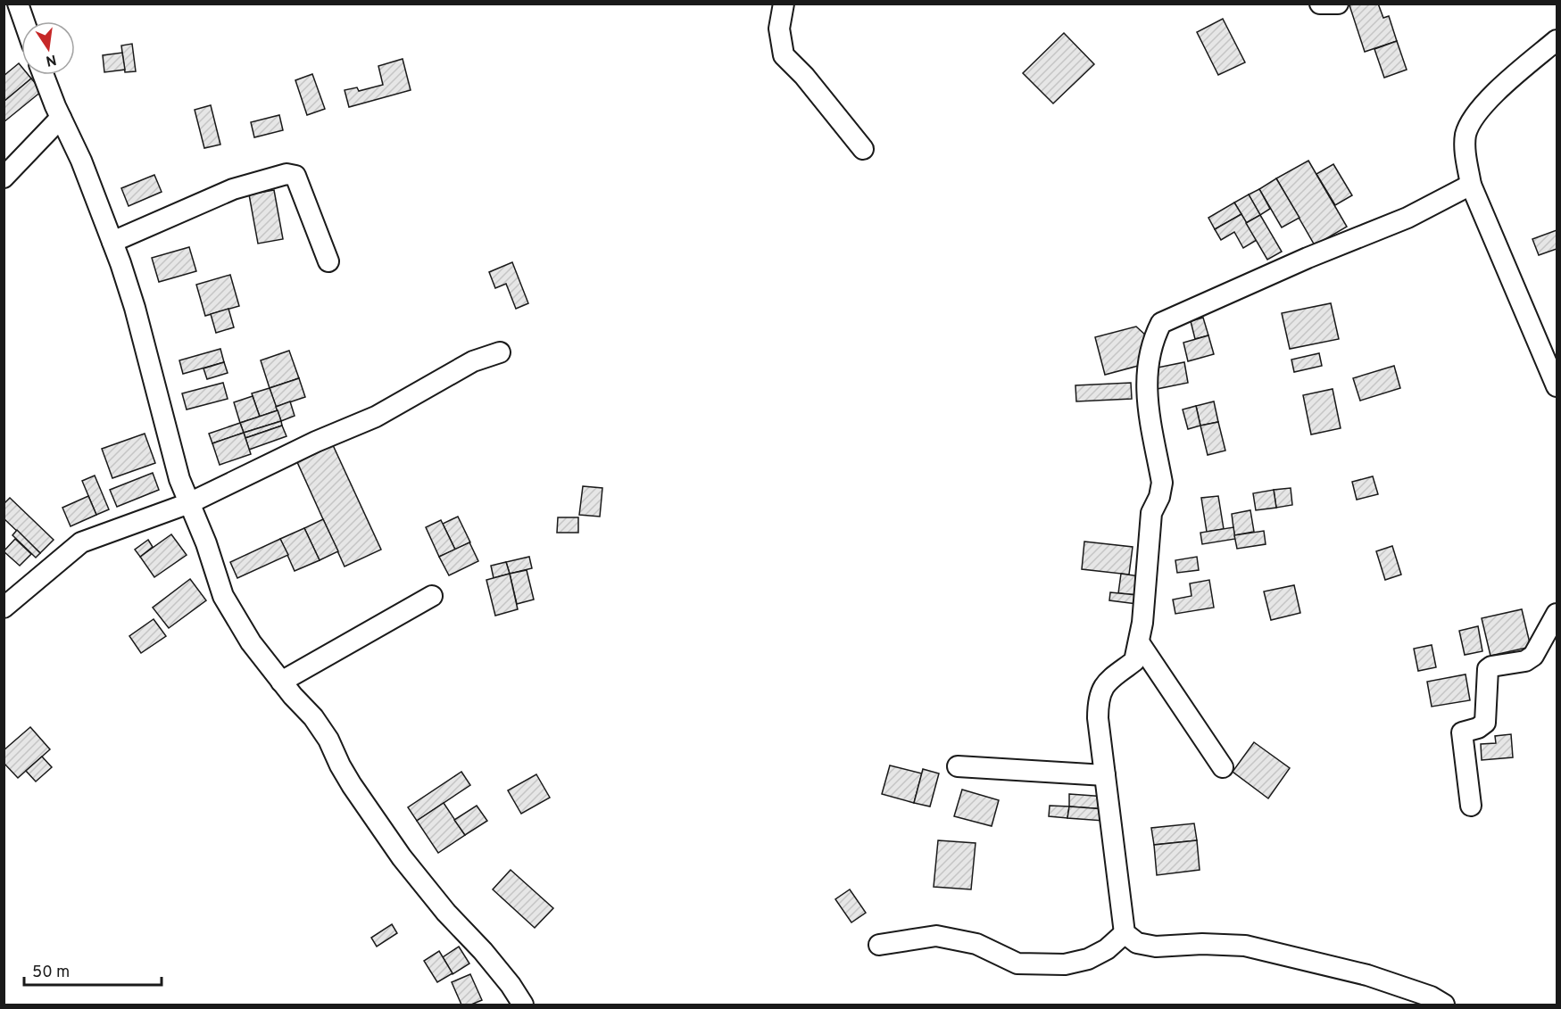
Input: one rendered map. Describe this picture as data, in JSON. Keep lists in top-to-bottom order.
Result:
{
  "scale_bar": "50 m",
  "north": "bottom"
}
